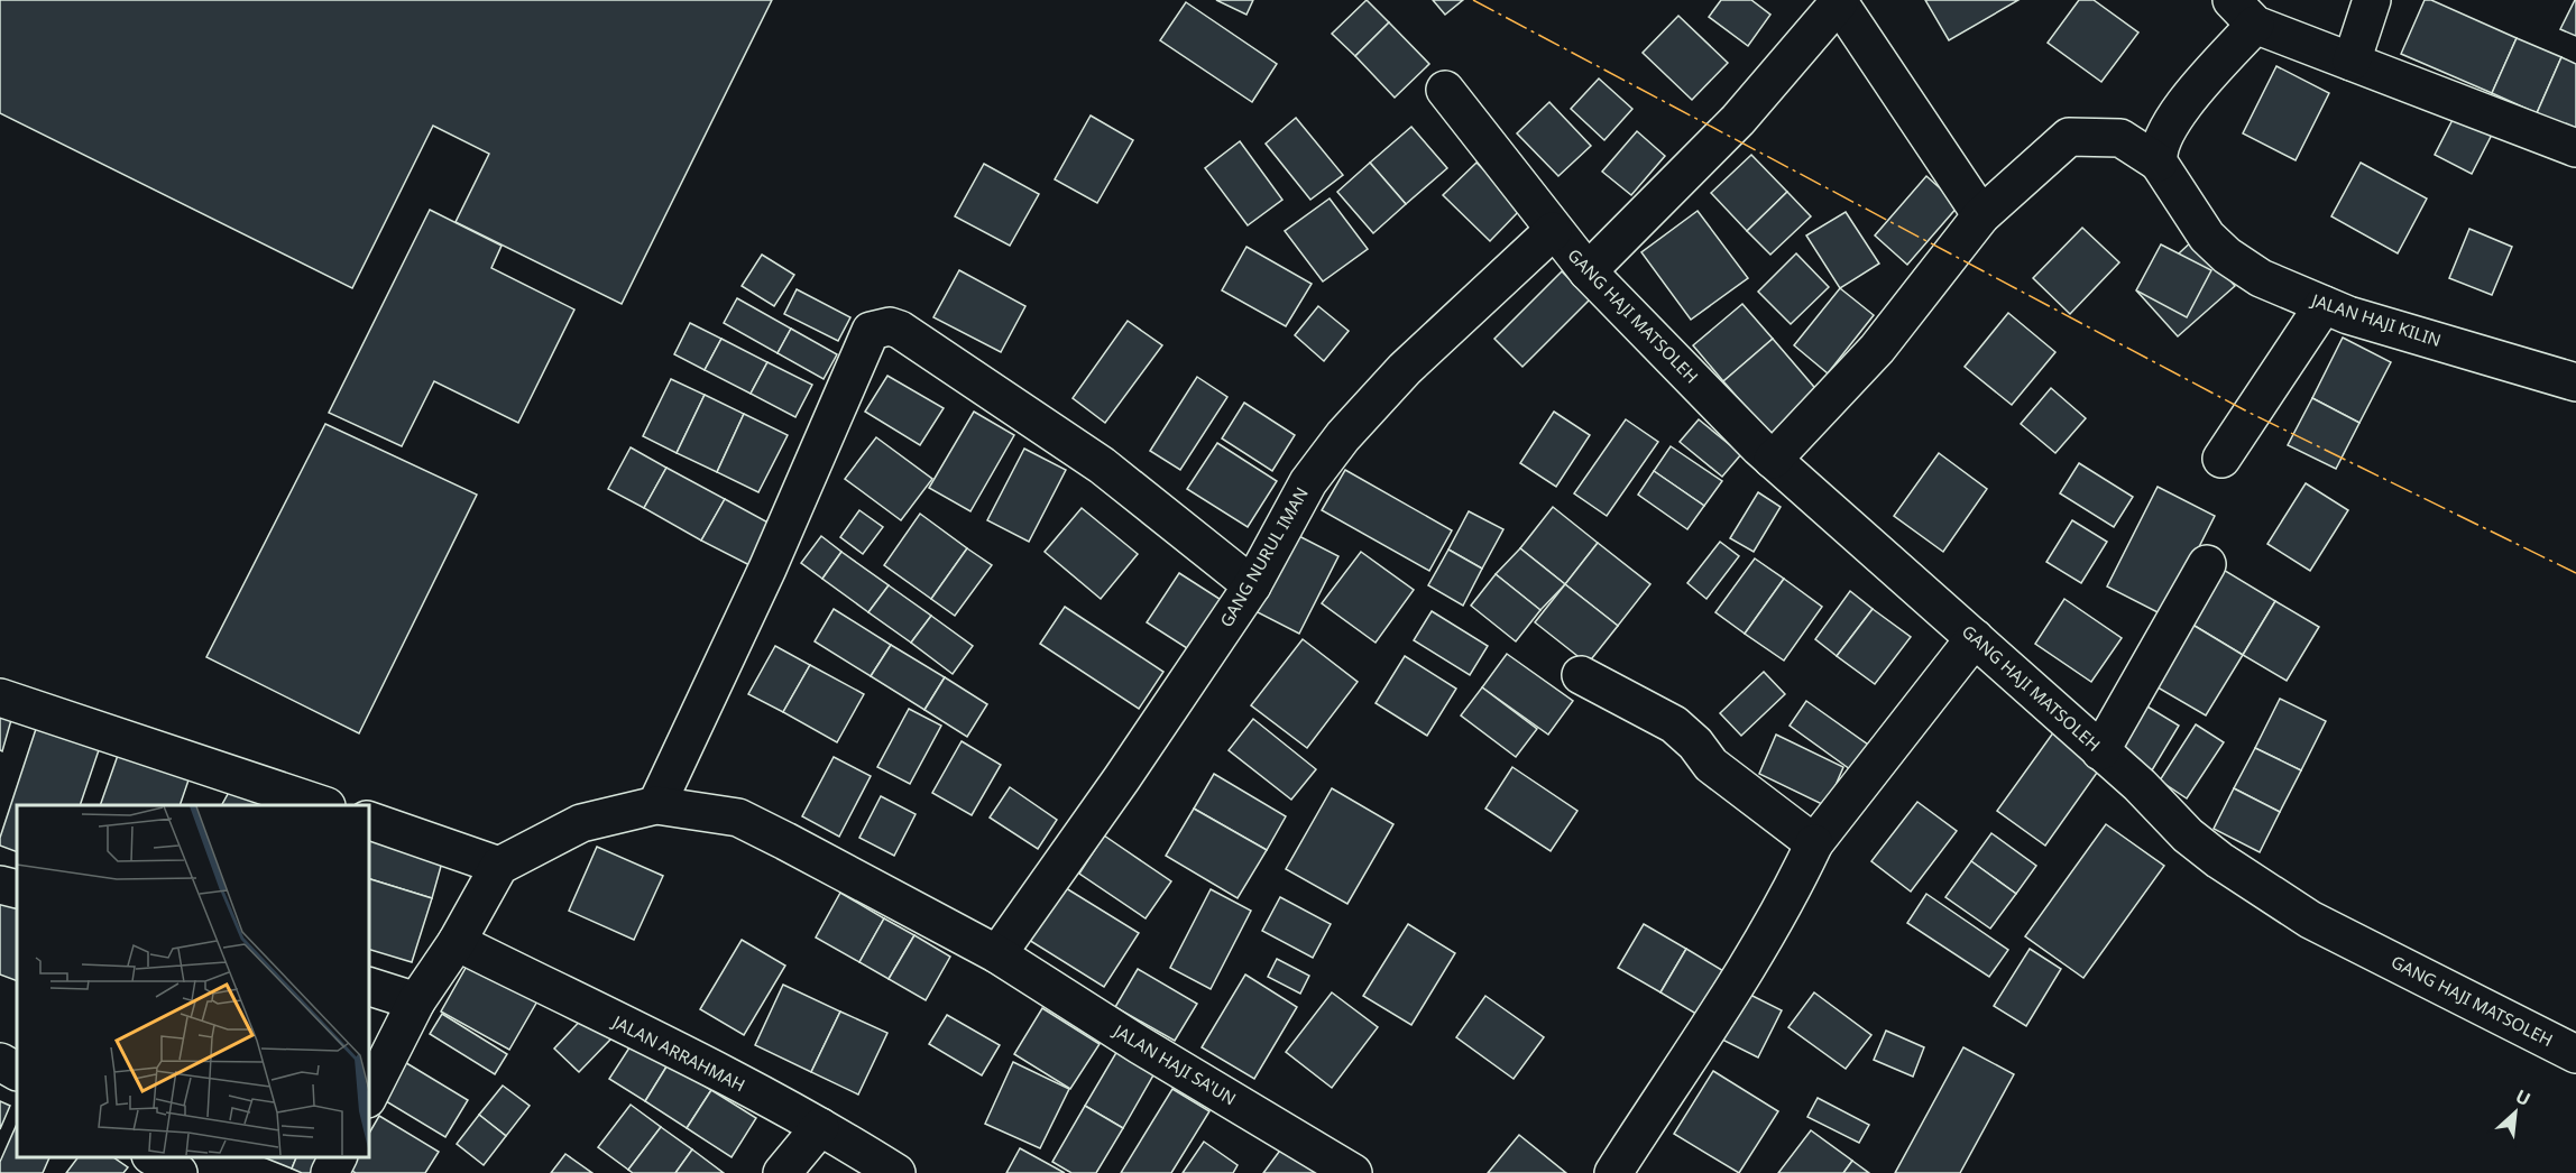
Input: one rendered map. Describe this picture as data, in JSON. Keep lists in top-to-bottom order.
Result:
{
  "streets": {
    "street": [
      "GANG HAJI MATSOLEH",
      "JALAN HAJI KILIN",
      "GANG NURUL IMAN",
      "JALAN ARRAHMAH",
      "JALAN HAJI SA'UN"
    ]
  },
  "crossings": [
    ["GANG HAJI MATSOLEH", "GANG NURUL IMAN"],
    ["GANG NURUL IMAN", "JALAN HAJI SA'UN"]
  ],
  "north": "top right"
}
